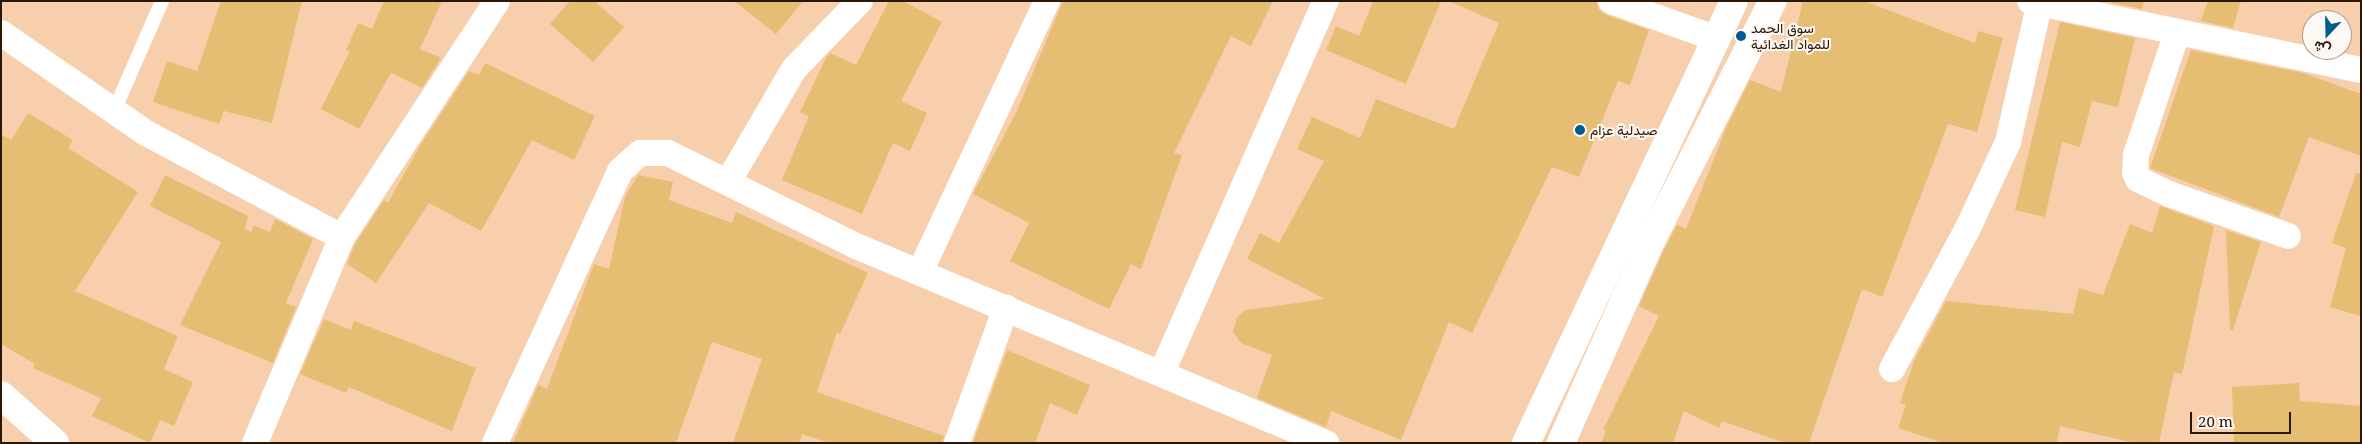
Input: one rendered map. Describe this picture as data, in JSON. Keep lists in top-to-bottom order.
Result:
{
  "places": ["سوق الحمد للمواد الغدائية", "صيدلية عزام"],
  "scale_bar": "20 m",
  "north": "bottom"
}
